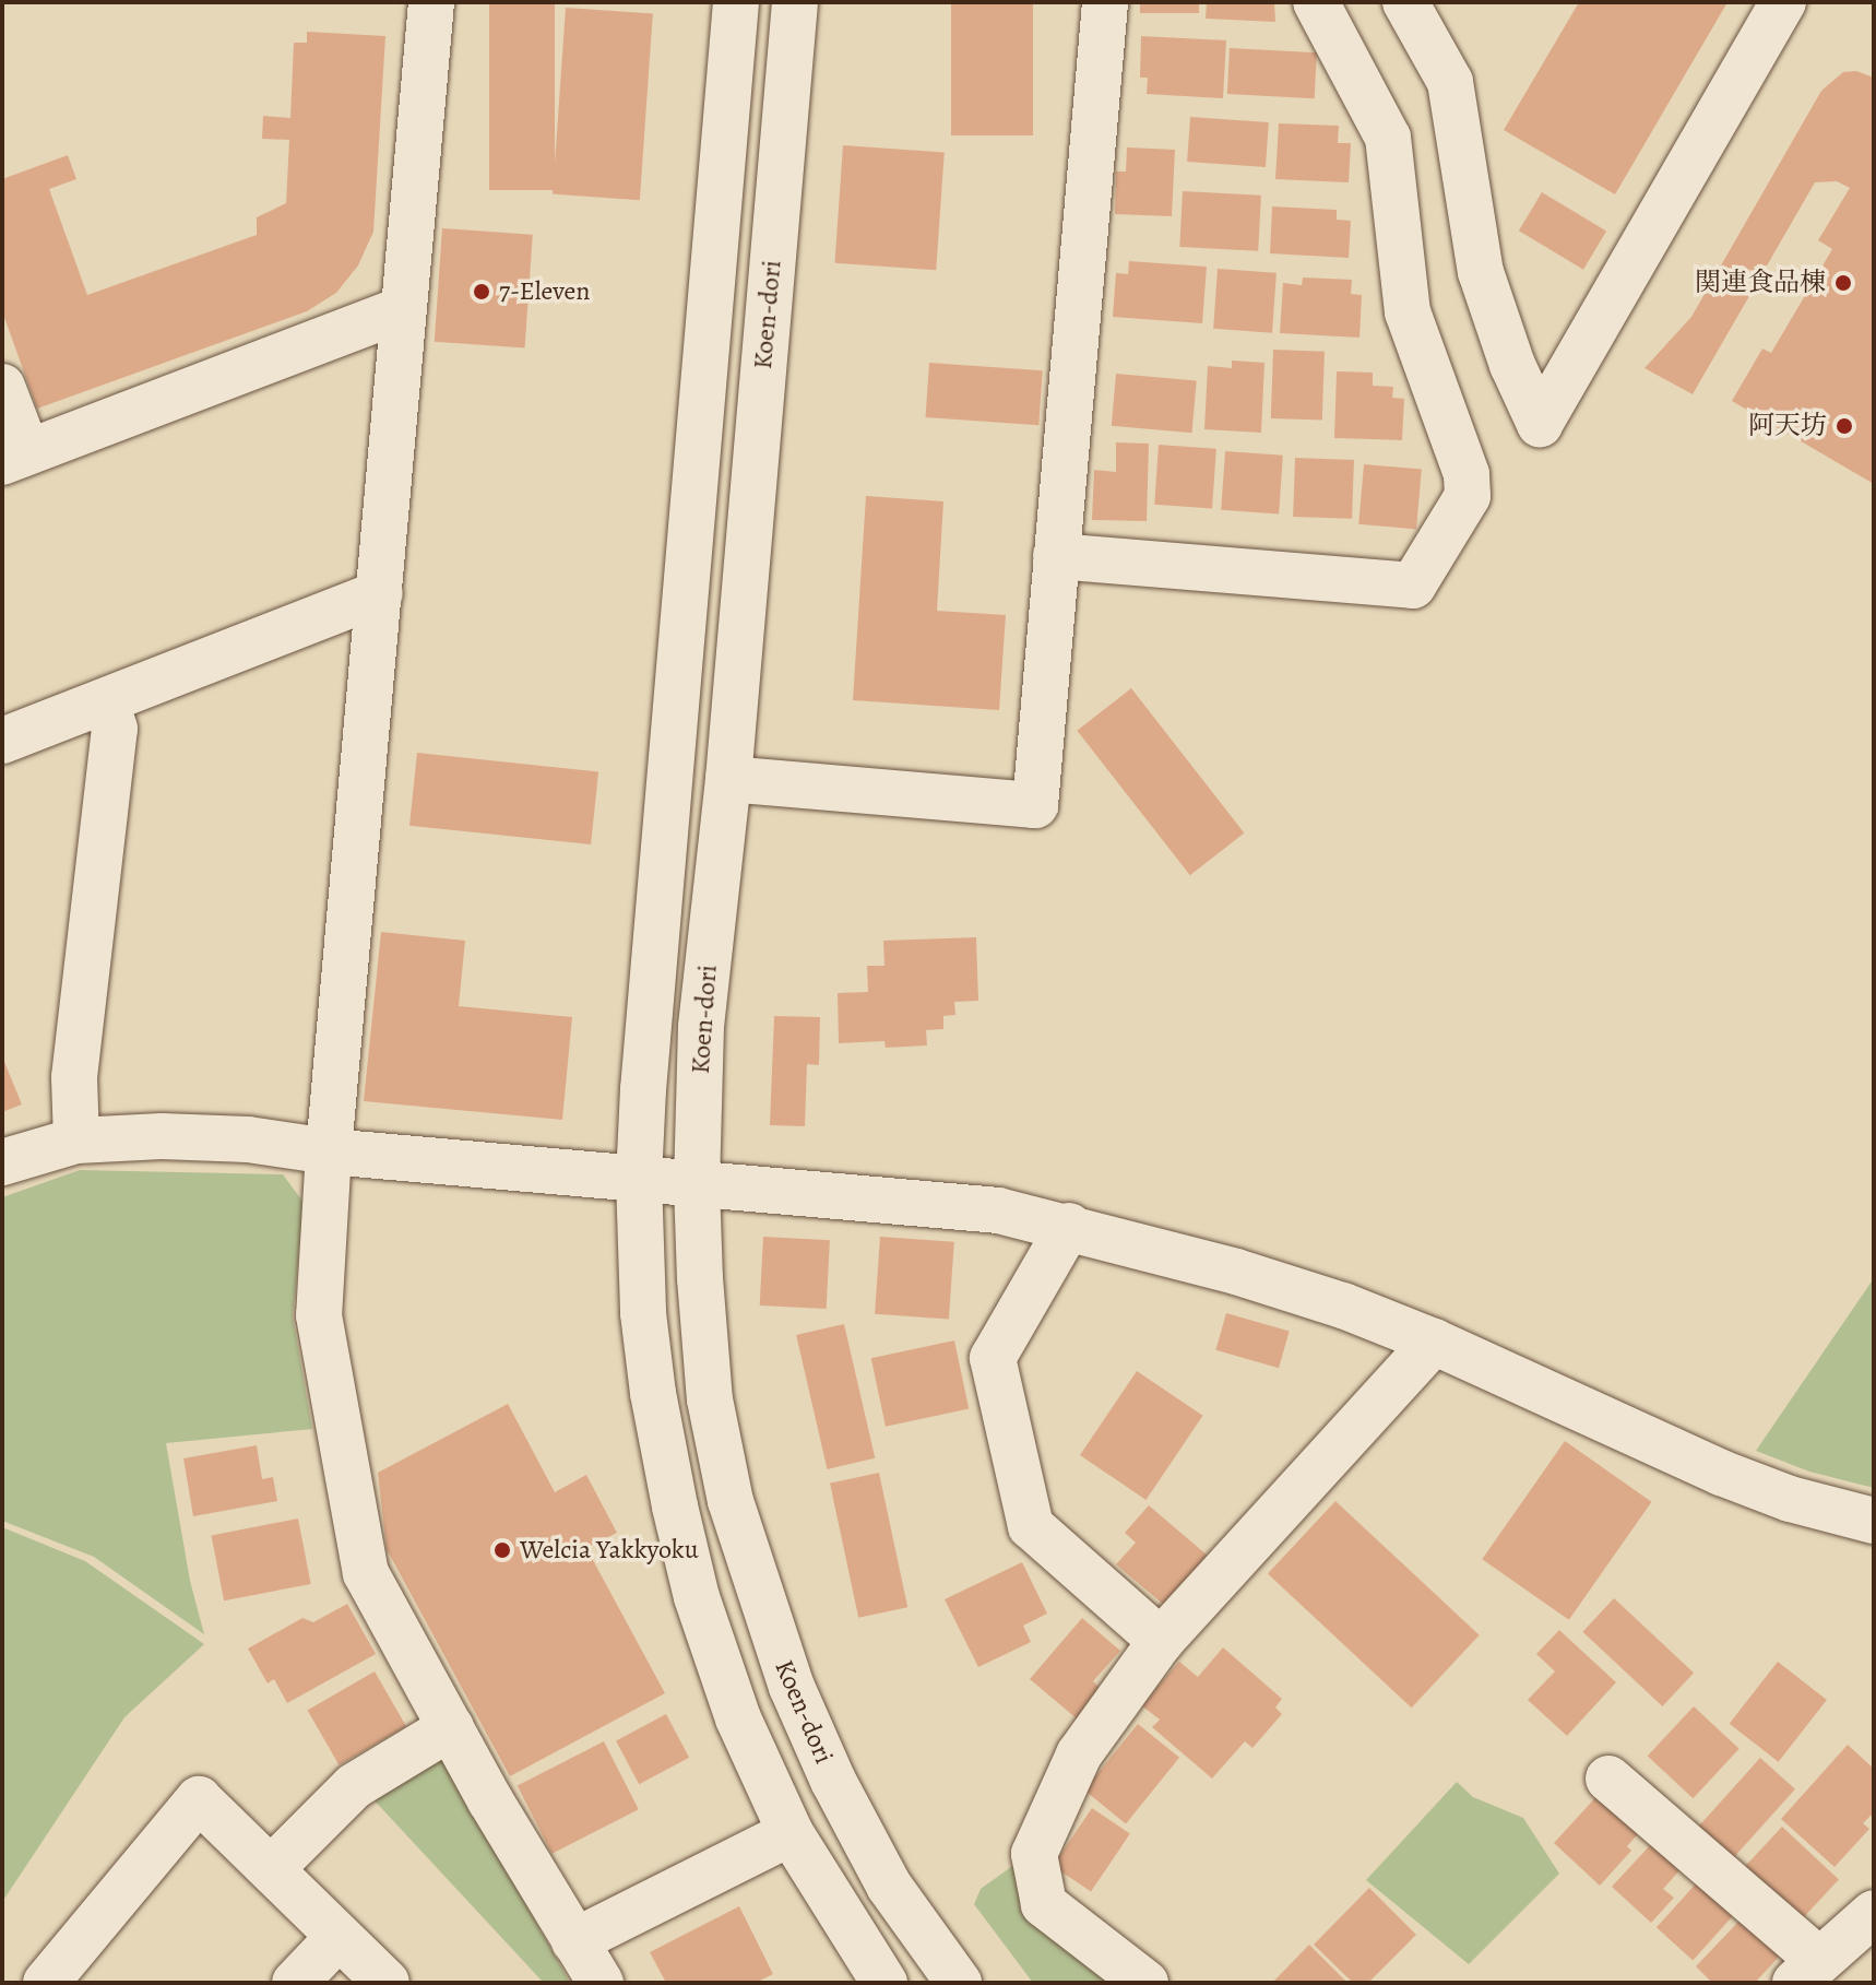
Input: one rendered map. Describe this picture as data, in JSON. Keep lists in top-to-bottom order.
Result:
{
  "streets": {
    "street": ["Koen-dori"]
  },
  "places": [
    "関連食品棟",
    "7-Eleven",
    "阿天坊",
    "Welcia Yakkyoku"
  ]
}
